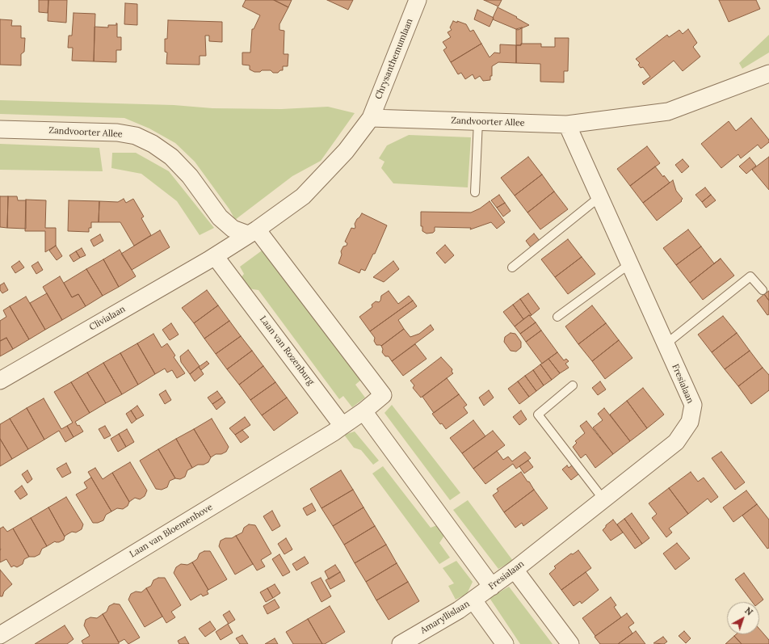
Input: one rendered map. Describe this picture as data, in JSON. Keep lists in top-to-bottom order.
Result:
{
  "streets": {
    "street": [
      "Chrysanthemumlaan",
      "Zandvoorter Allee",
      "Clivialaan",
      "Laan van Rozenburg",
      "Fresialaan",
      "Laan van Bloemenhove",
      "Amaryllislaan"
    ]
  },
  "crossings": [
    ["Chrysanthemumlaan", "Zandvoorter Allee"],
    ["Zandvoorter Allee", "Fresialaan"],
    ["Clivialaan", "Laan van Rozenburg"],
    ["Laan van Rozenburg", "Laan van Bloemenhove"],
    ["Fresialaan", "Amaryllislaan"]
  ],
  "north": "top right"
}
